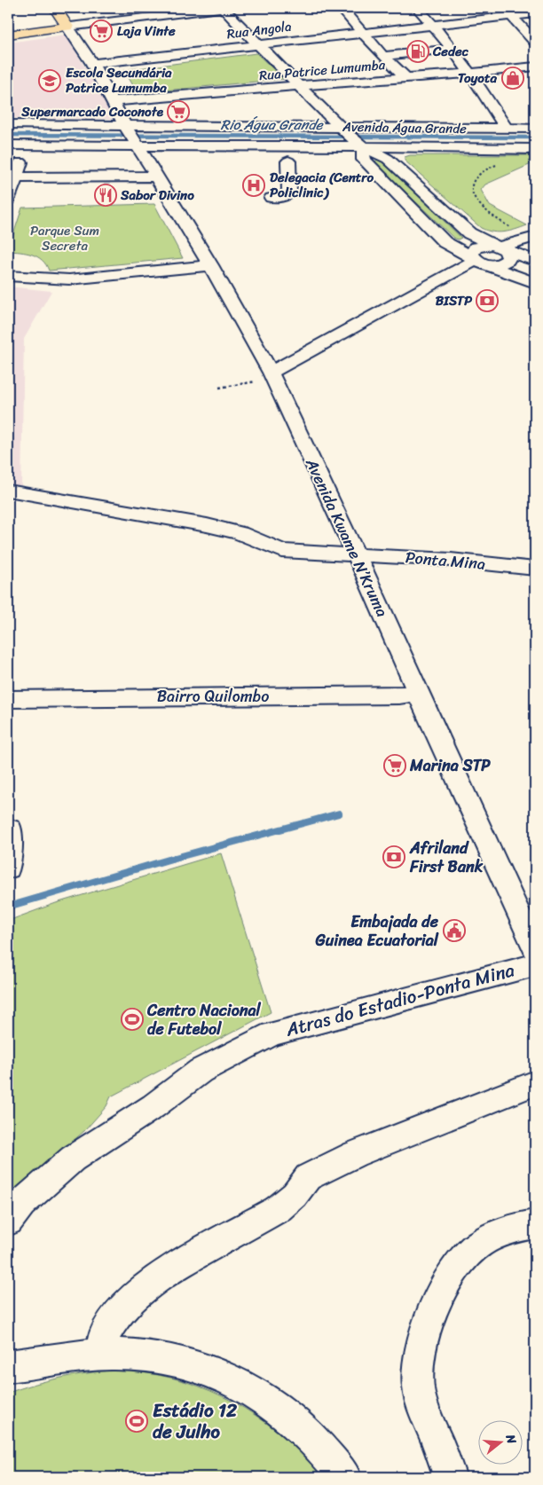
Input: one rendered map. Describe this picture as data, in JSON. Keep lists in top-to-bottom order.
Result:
{
  "streets": {
    "street": [
      "Rua Angola",
      "Rua Patrice Lumumba",
      "Avenida Água Grande",
      "Avenida Kwame N’Kruma",
      "Ponta Mina",
      "Bairro Quilombo",
      "Atras do Estadio-Ponta Mina"
    ]
  },
  "crossings": [
    ["Rua Angola", "Avenida Kwame N’Kruma"],
    ["Rua Patrice Lumumba", "Avenida Kwame N’Kruma"],
    ["Avenida Água Grande", "Avenida Kwame N’Kruma"],
    ["Avenida Kwame N’Kruma", "Ponta Mina"],
    ["Avenida Kwame N’Kruma", "Bairro Quilombo"]
  ],
  "water": ["Rio Água Grande"],
  "parks": ["Parque Sum Secreta"],
  "places": {
    "supermarket": ["Loja Vinte", "Supermarcado Coconote", "Marina STP"],
    "fuel station": ["Cedec"],
    "shop": ["Toyota"],
    "school or university": ["Escola Secundária Patrice Lumumba"],
    "hospital": ["Delegacia (Centro Policlinic)"],
    "restaurant": ["Sabor Divino"],
    "bank": ["BISTP", "Afriland First Bank"],
    "public building": ["Embajada de Guinea Ecuatorial"],
    "sports": ["Centro Nacional de Futebol", "Estádio 12 de Julho"]
  },
  "north": "right"
}
